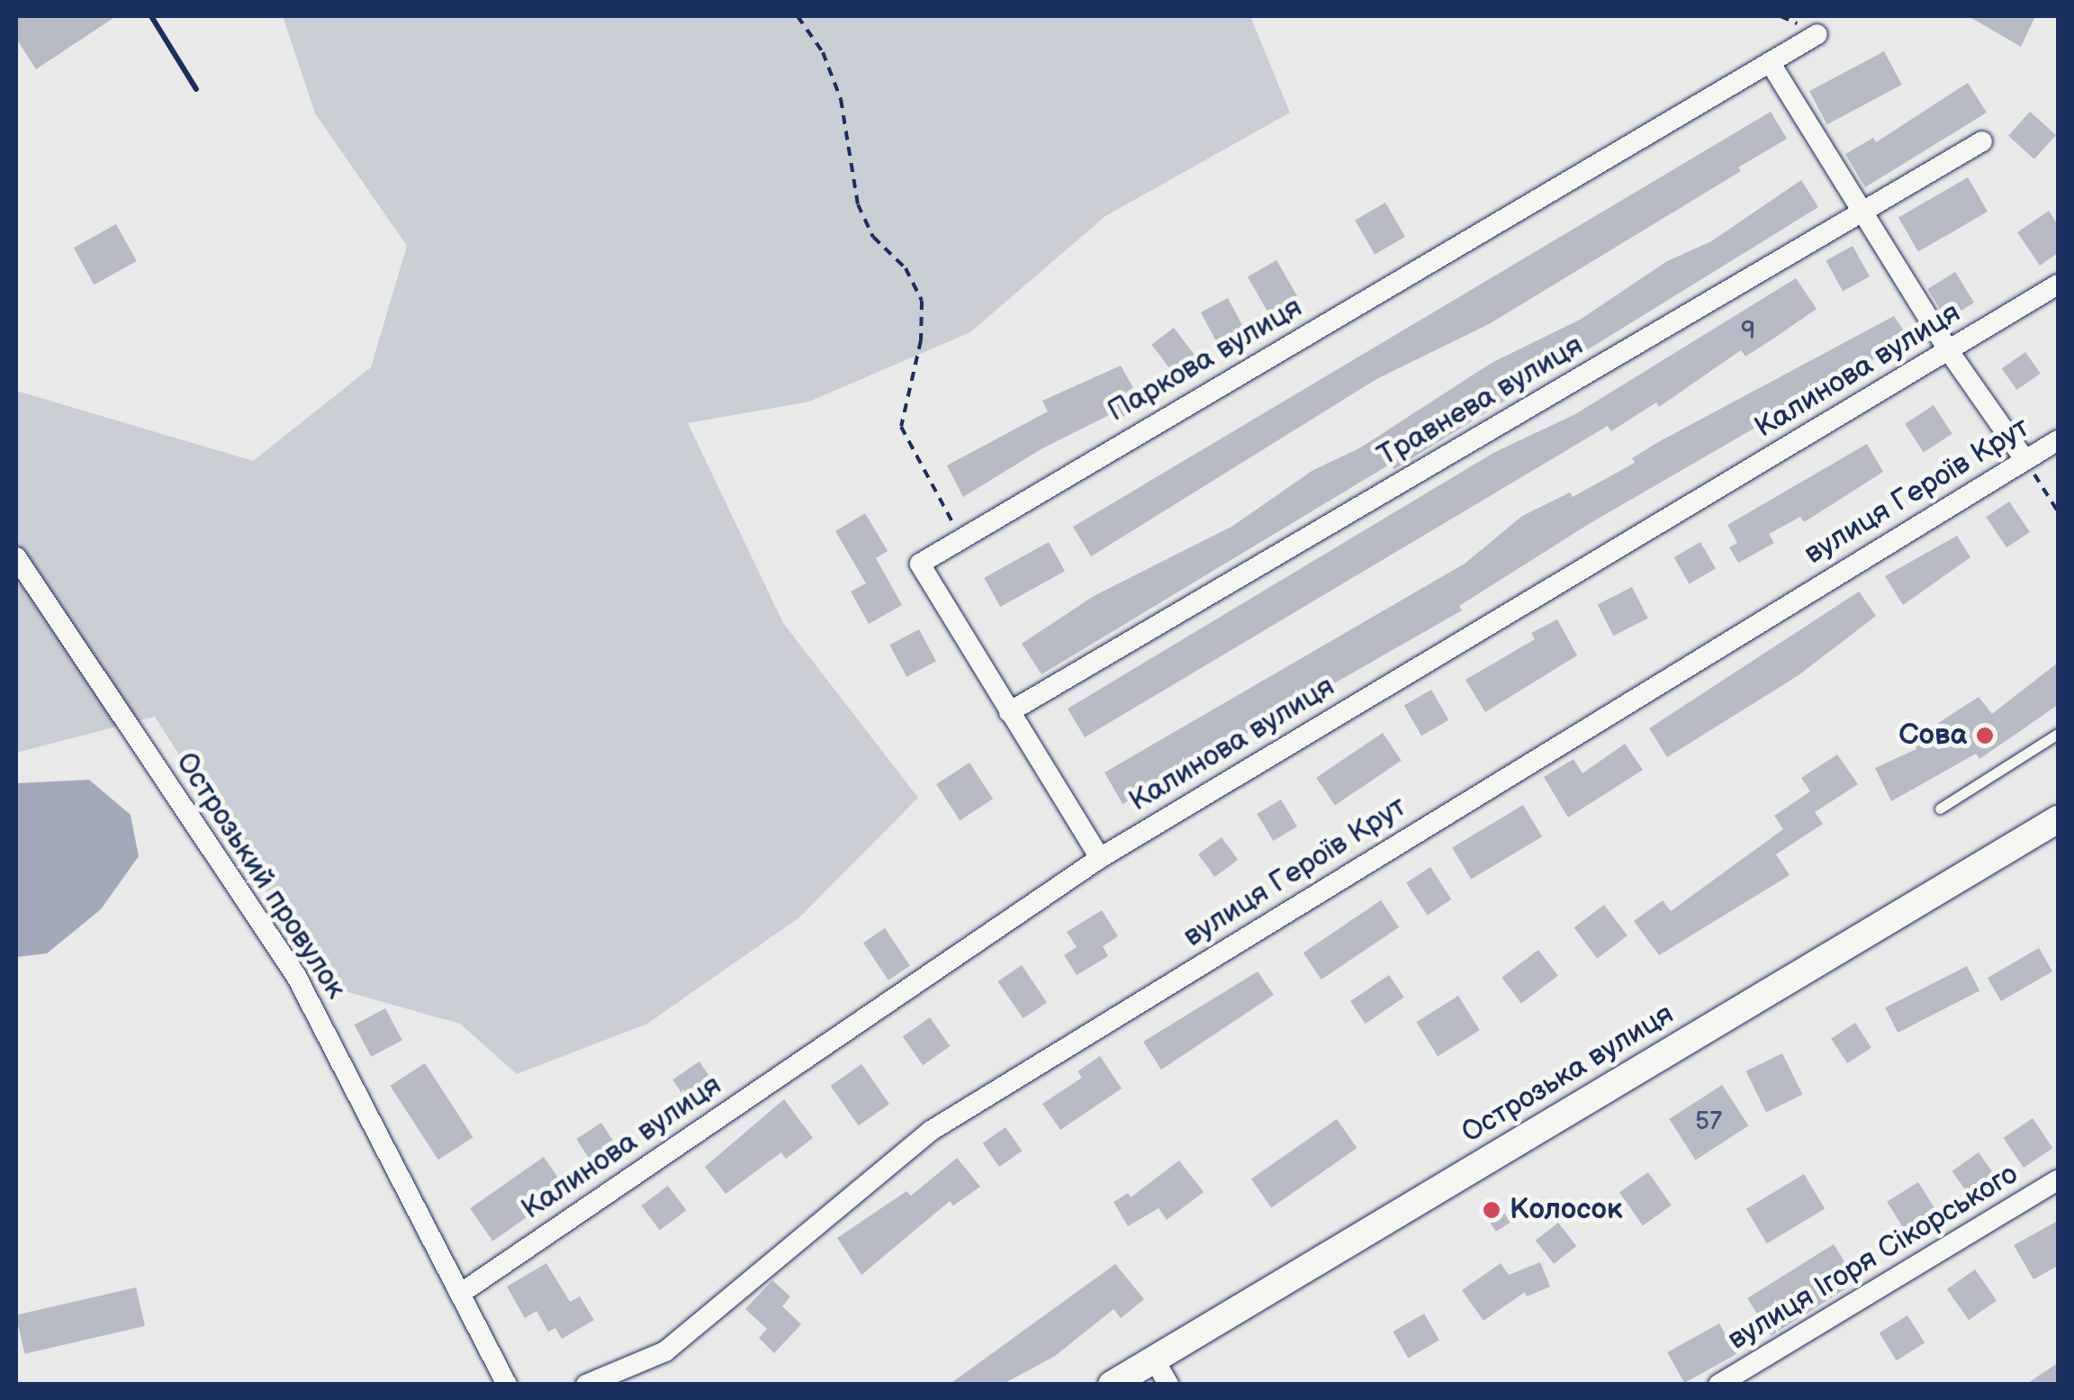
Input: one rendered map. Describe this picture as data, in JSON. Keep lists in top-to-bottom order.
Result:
{
  "streets": {
    "main road": ["Острозька вулиця"],
    "street": [
      "Паркова вулиця",
      "Калинова вулиця",
      "Травнева вулиця",
      "вулиця Героїв Крут",
      "Острозький провулок",
      "вулиця Ігоря Сікорського"
    ]
  },
  "crossings": [
    ["Паркова вулиця", "Калинова вулиця"],
    ["Паркова вулиця", "Травнева вулиця"],
    ["Калинова вулиця", "Острозький провулок"]
  ],
  "places": ["Сова", "Колосок"],
  "house_numbers": ["9", "57"]
}
